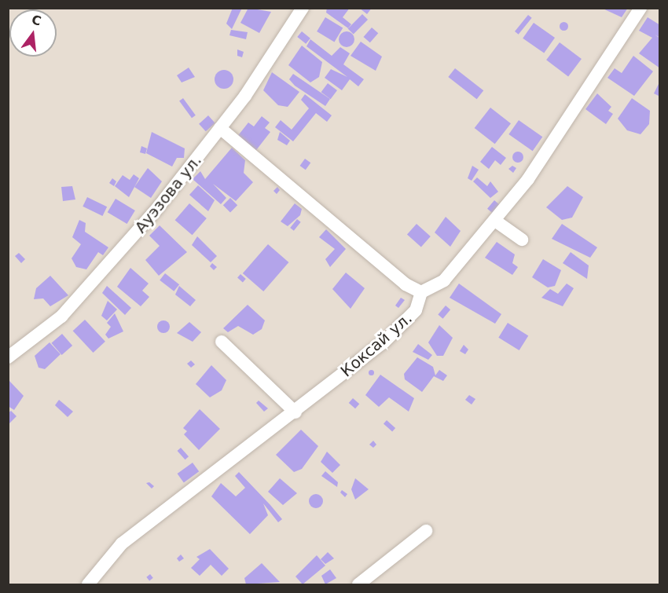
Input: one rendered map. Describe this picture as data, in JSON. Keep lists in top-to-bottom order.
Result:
{
  "streets": {
    "street": ["Ауэзова ул.", "Коксай ул."]
  },
  "north": "top"
}
